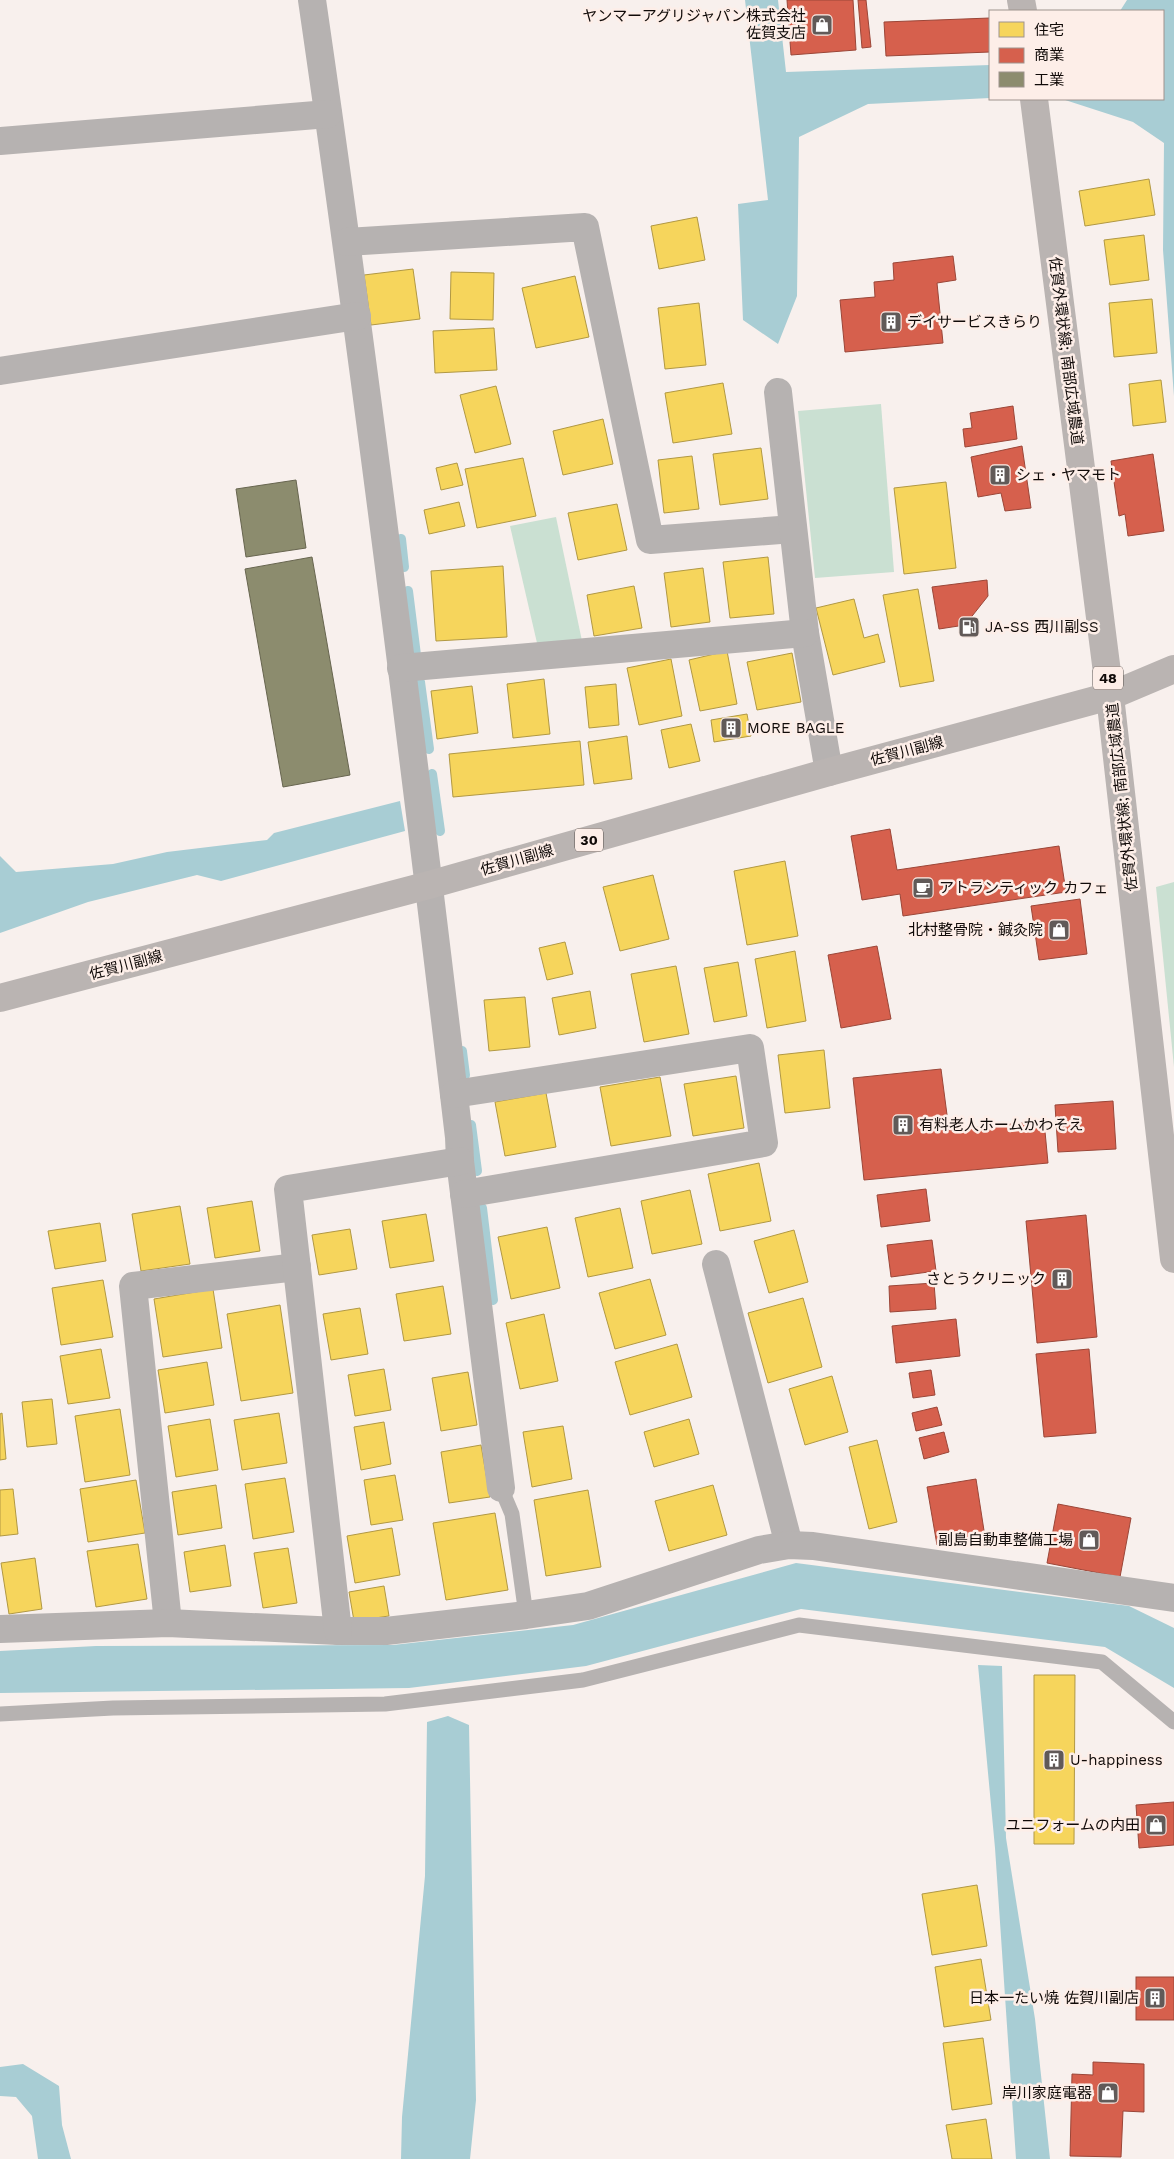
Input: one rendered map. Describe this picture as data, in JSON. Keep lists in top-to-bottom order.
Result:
{
  "streets": {
    "main road": [
      "佐賀外環状線; 南部広域農道",
      "48",
      "佐賀川副線",
      "30"
    ]
  },
  "crossings": [
    ["佐賀外環状線; 南部広域農道", "佐賀川副線"]
  ],
  "places": {
    "shop": [
      "ヤンマーアグリジャパン株式会社 佐賀支店",
      "北村整骨院・鍼灸院",
      "副島自動車整備工場",
      "ユニフォームの内田",
      "岸川家庭電器"
    ],
    "building": [
      "デイサービスきらり",
      "シェ・ヤマモト",
      "MORE BAGLE",
      "有料老人ホームかわそえ",
      "さとうクリニック",
      "U-happiness",
      "日本一たい焼 佐賀川副店"
    ],
    "fuel station": ["JA-SS 西川副SS"],
    "cafe": ["アトランティック カフェ"]
  },
  "legend": ["住宅", "商業", "工業"]
}
